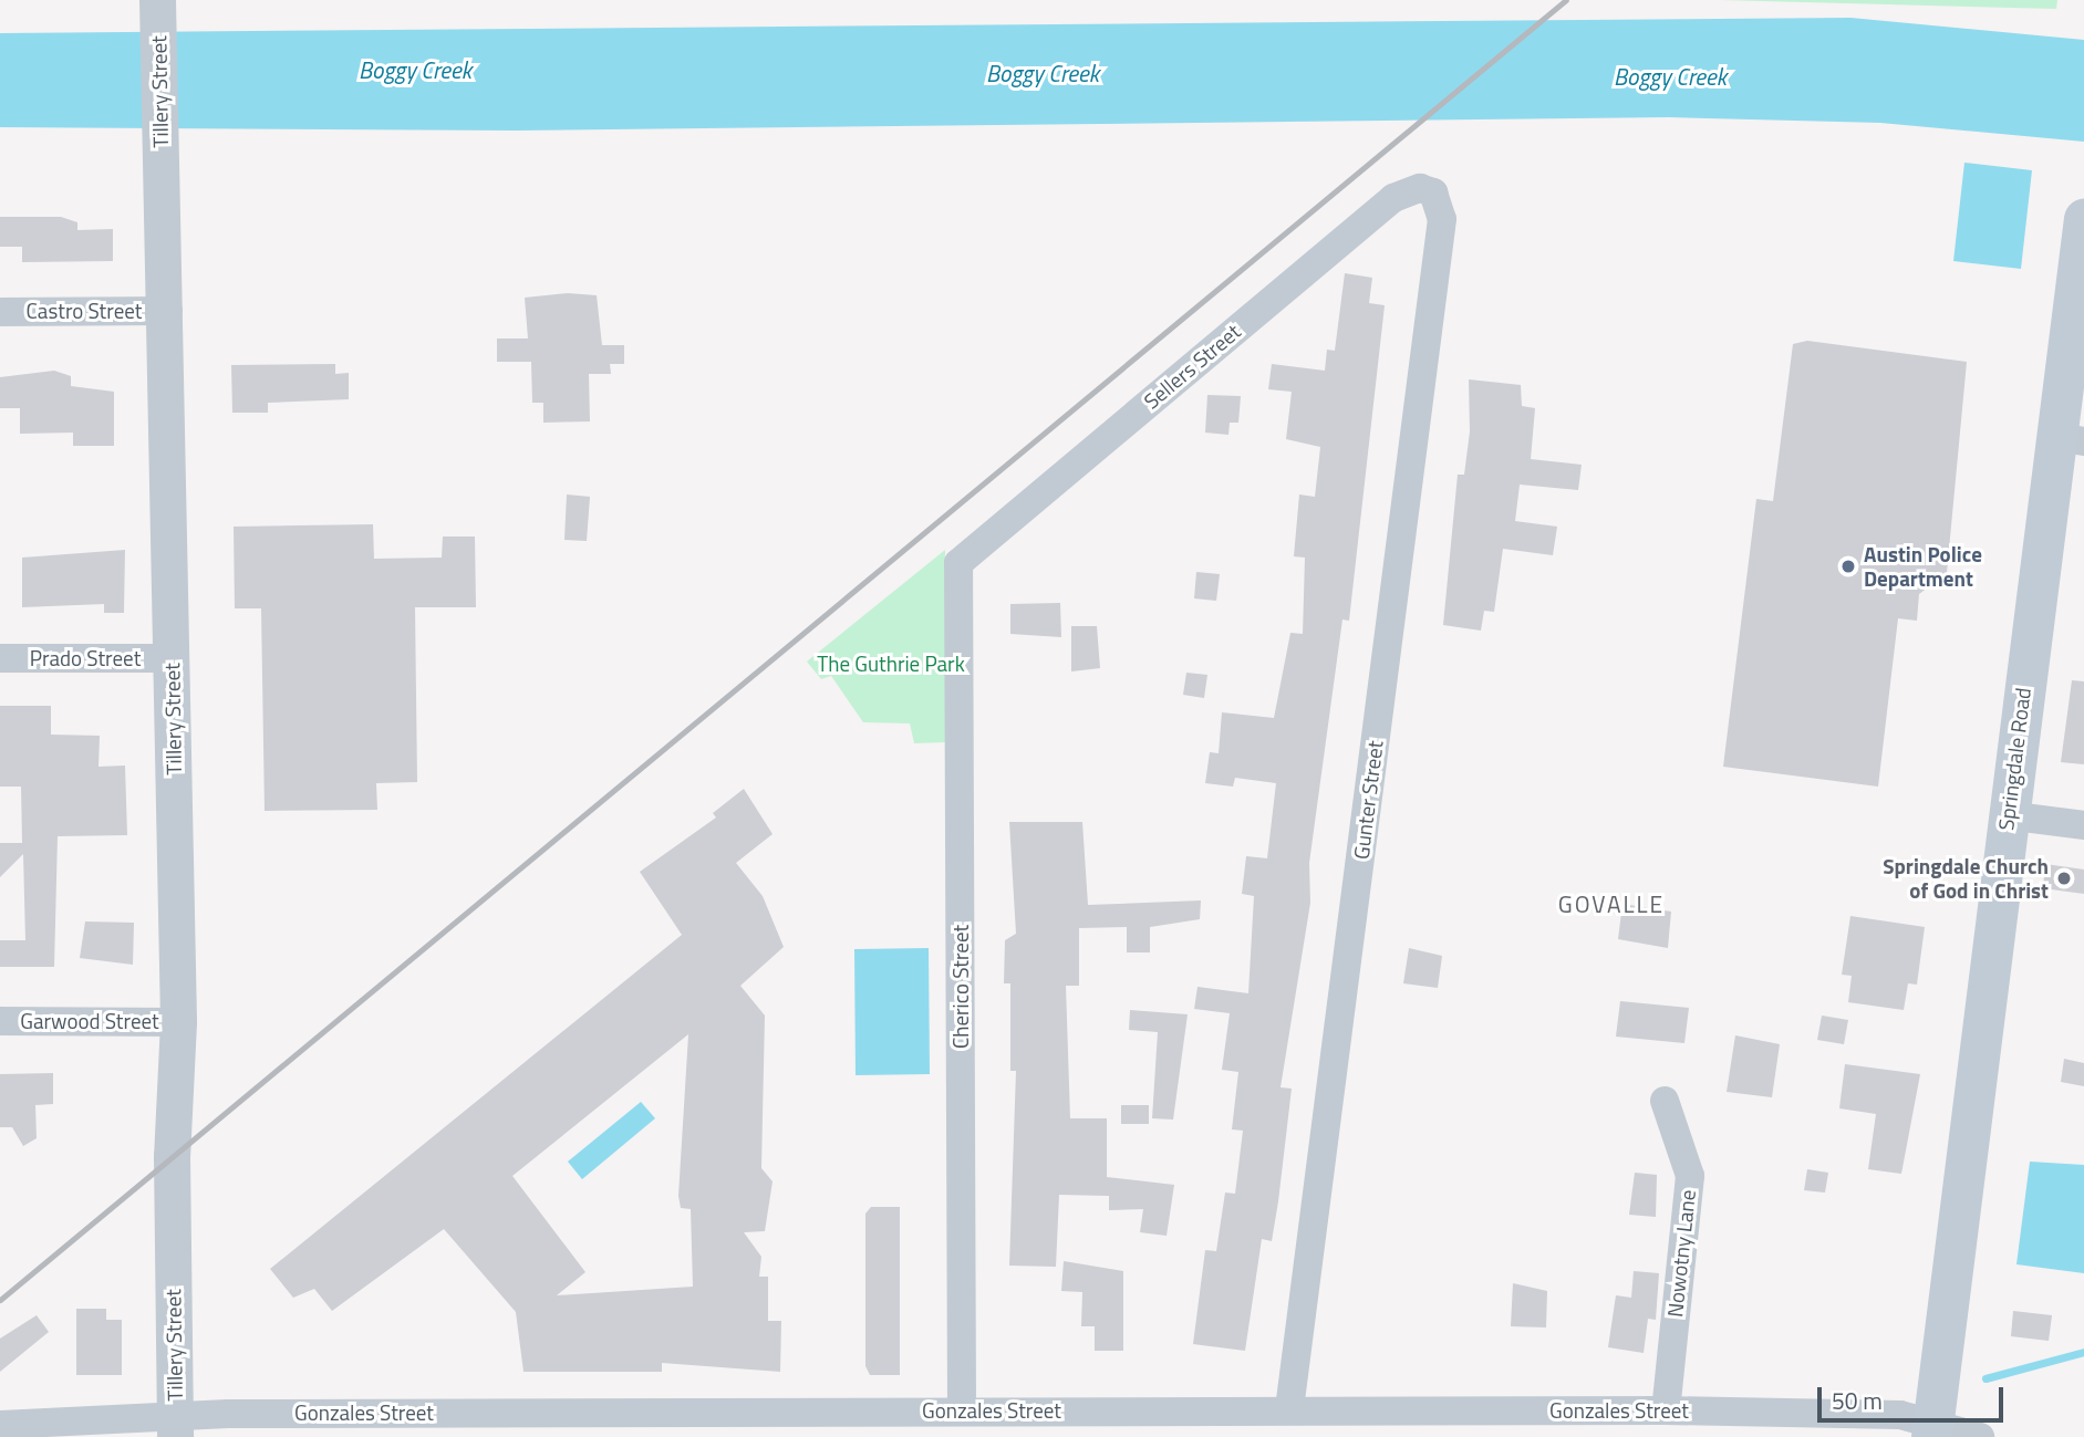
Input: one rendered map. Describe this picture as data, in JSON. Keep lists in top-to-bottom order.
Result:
{
  "streets": {
    "main road": ["Springdale Road"],
    "street": [
      "Tillery Street",
      "Castro Street",
      "Sellers Street",
      "Prado Street",
      "Gunter Street",
      "Cherico Street",
      "Garwood Street",
      "Nowotny Lane",
      "Gonzales Street"
    ]
  },
  "crossings": [
    ["Tillery Street", "Castro Street"],
    ["Tillery Street", "Prado Street"],
    ["Tillery Street", "Garwood Street"],
    ["Tillery Street", "Gonzales Street"],
    ["Sellers Street", "Gunter Street"],
    ["Sellers Street", "Cherico Street"],
    ["Springdale Road", "Gonzales Street"],
    ["Gunter Street", "Gonzales Street"],
    ["Cherico Street", "Gonzales Street"],
    ["Nowotny Lane", "Gonzales Street"]
  ],
  "districts": ["GOVALLE"],
  "water": ["Boggy Creek"],
  "parks": ["The Guthrie Park"],
  "places": ["Austin Police Department", "Springdale Church of God in Christ"],
  "scale_bar": "50 m"
}
